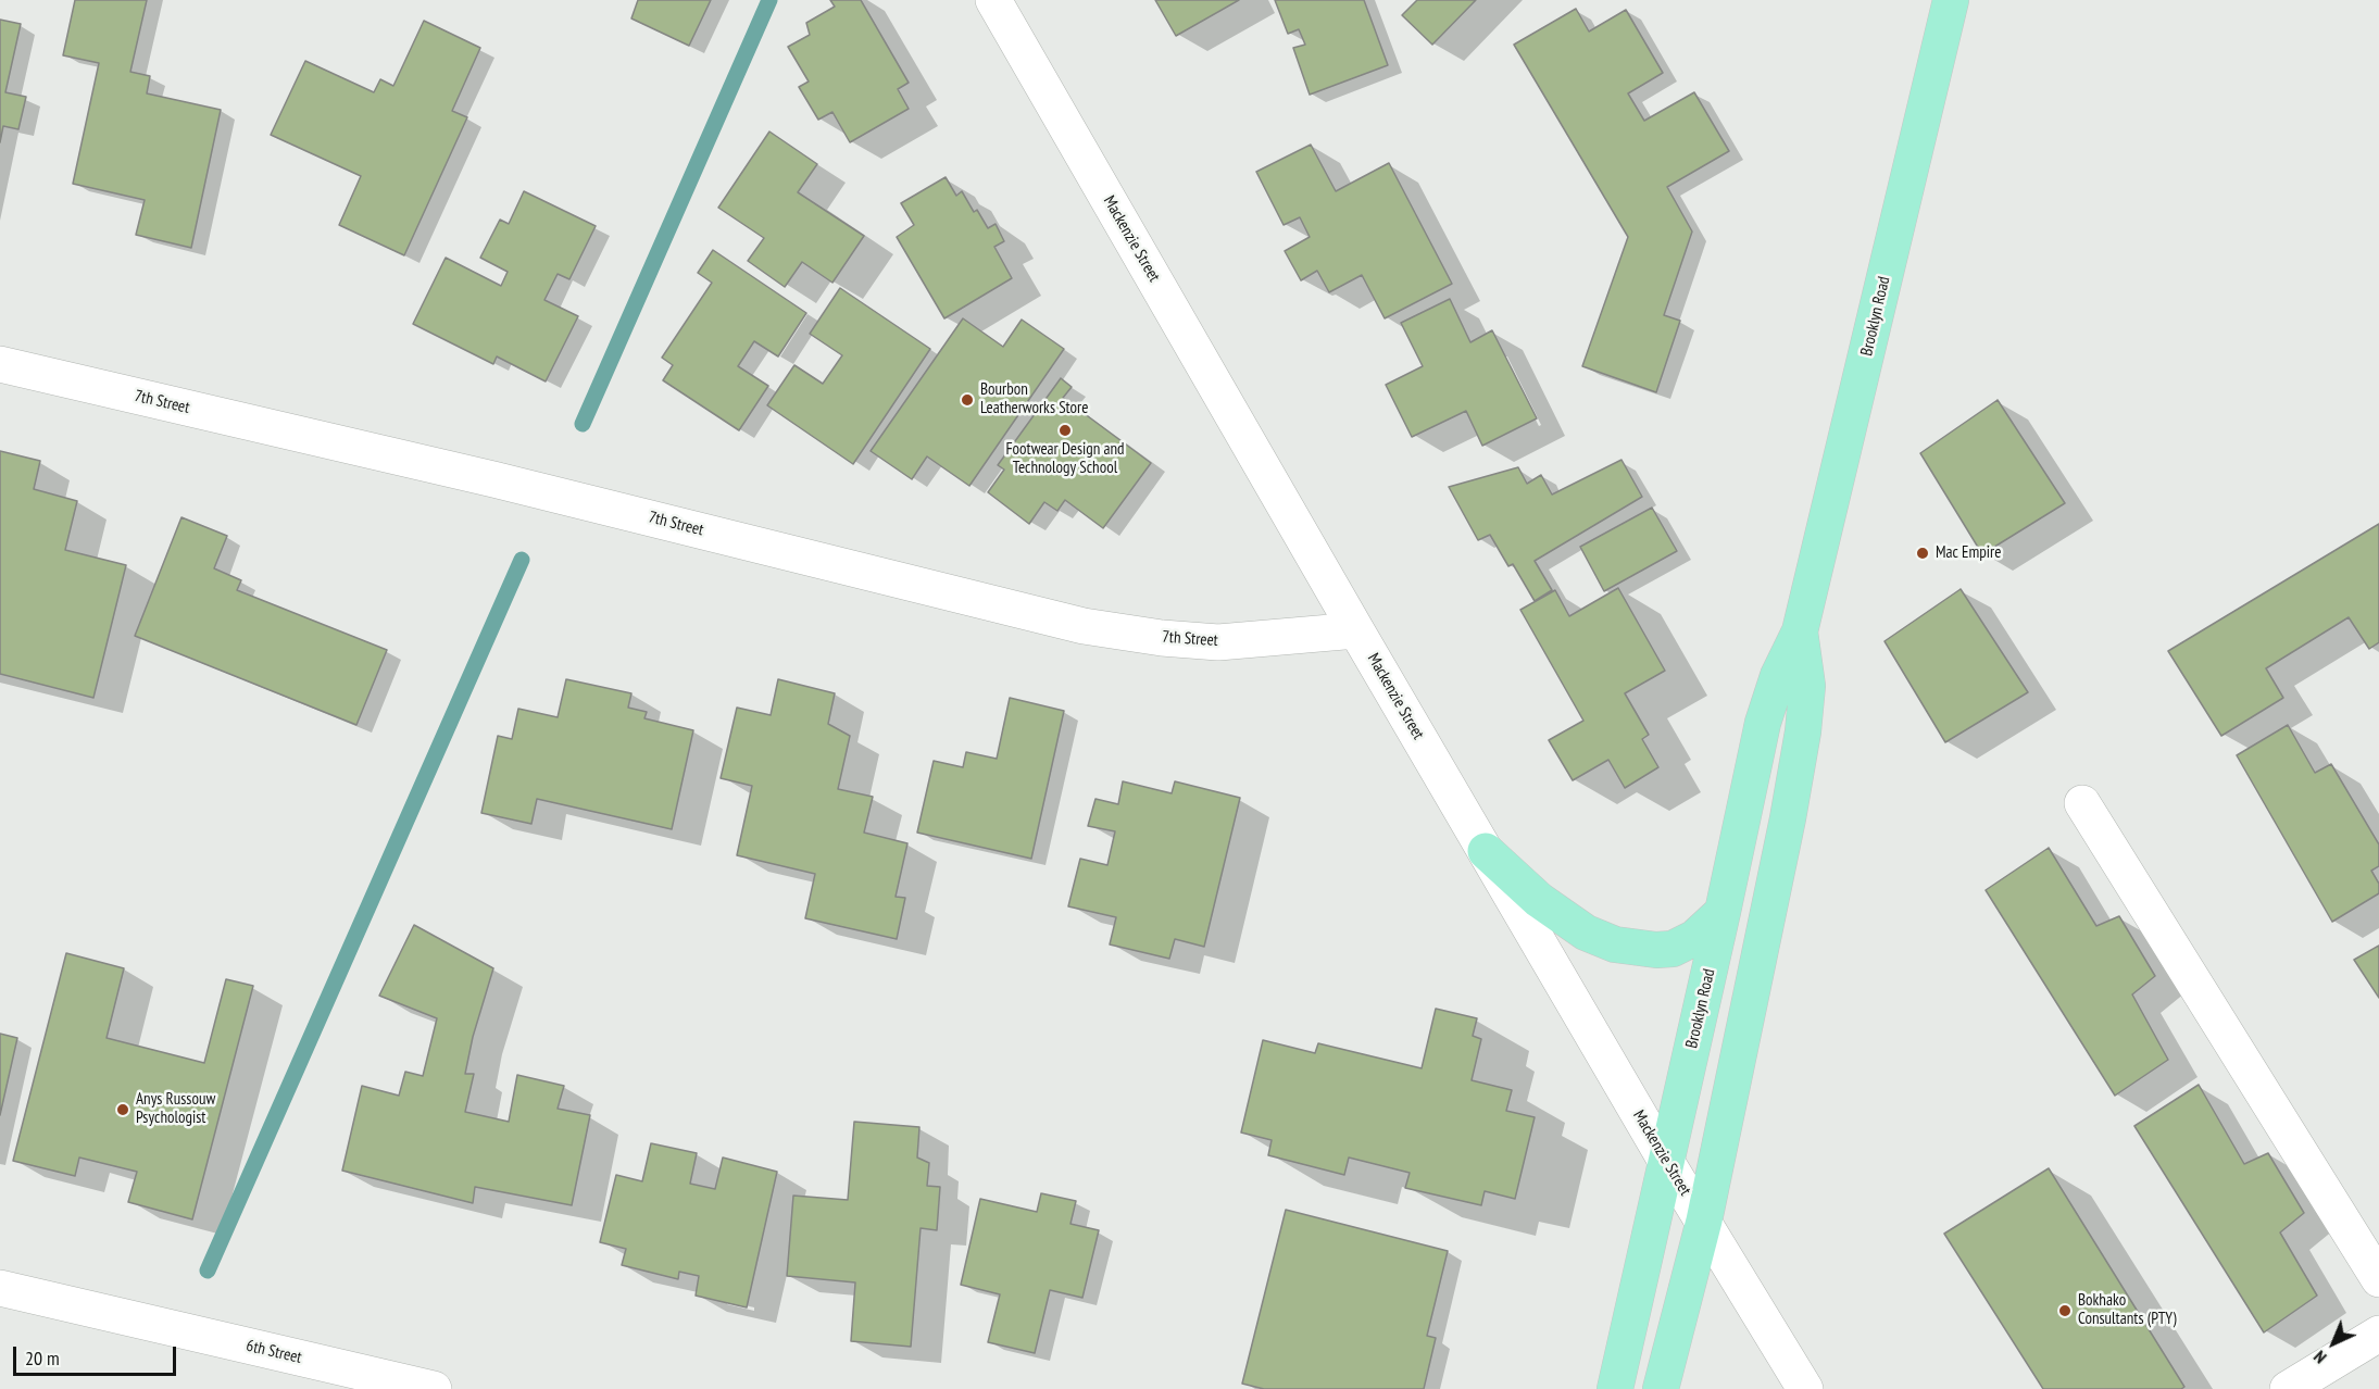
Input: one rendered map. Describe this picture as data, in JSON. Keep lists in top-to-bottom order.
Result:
{
  "streets": {
    "main road": ["Brooklyn Road"],
    "street": ["Mackenzie Street", "7th Street", "6th Street"]
  },
  "crossings": [
    ["Mackenzie Street", "Brooklyn Road"],
    ["Mackenzie Street", "7th Street"]
  ],
  "places": [
    "Bourbon Leatherworks Store",
    "Footwear Design and Technology School",
    "Mac Empire",
    "Anys Russouw Psychologist",
    "Bokhako Consultants (PTY)"
  ],
  "scale_bar": "20 m",
  "north": "bottom left"
}
